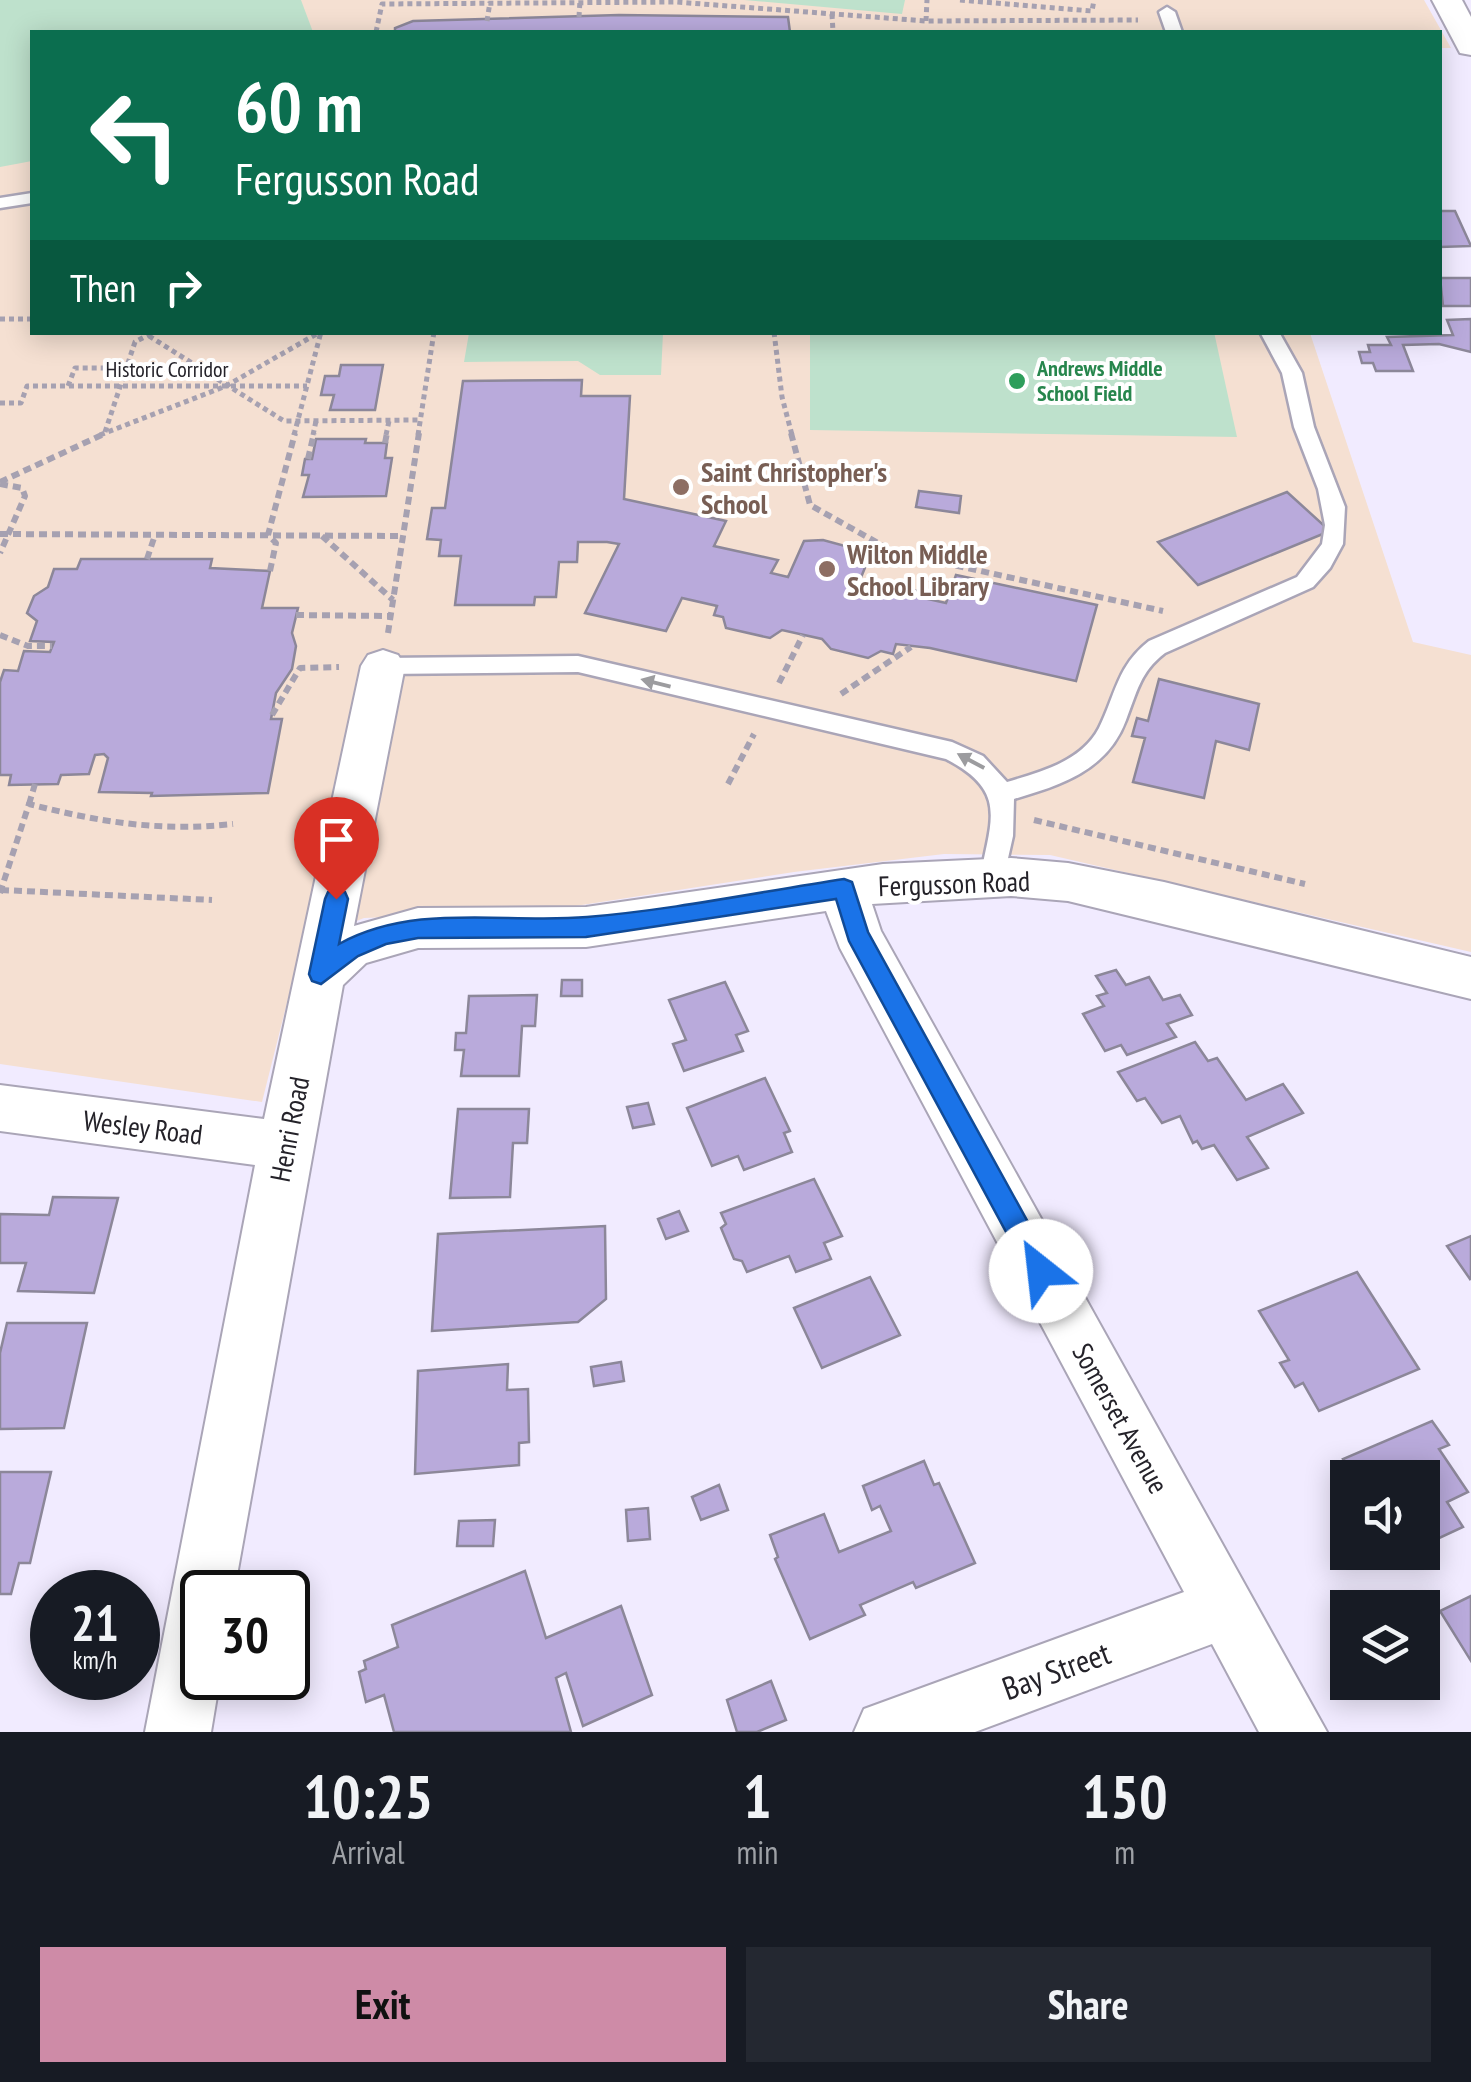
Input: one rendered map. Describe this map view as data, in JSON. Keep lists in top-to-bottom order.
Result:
{
  "streets": {
    "street": [
      "Fergusson Road",
      "Wesley Road",
      "Henri Road",
      "Somerset Avenue",
      "Bay Street"
    ],
    "path": ["Historic Corridor"]
  },
  "crossings": [
    ["Fergusson Road", "Henri Road"],
    ["Fergusson Road", "Somerset Avenue"],
    ["Wesley Road", "Henri Road"],
    ["Somerset Avenue", "Bay Street"]
  ],
  "places": ["Andrews Middle School Field", "Saint Christopher's School", "Wilton Middle School Library"],
  "page": {
    "turn": ["60 m", "Fergusson Road"],
    "then": "Then",
    "speed": "21 km/h",
    "limit": "30",
    "eta": [
      "10:25",
      "Arrival",
      "1",
      "min",
      "150",
      "m"
    ],
    "buttons": ["Exit", "Share"]
  }
}
